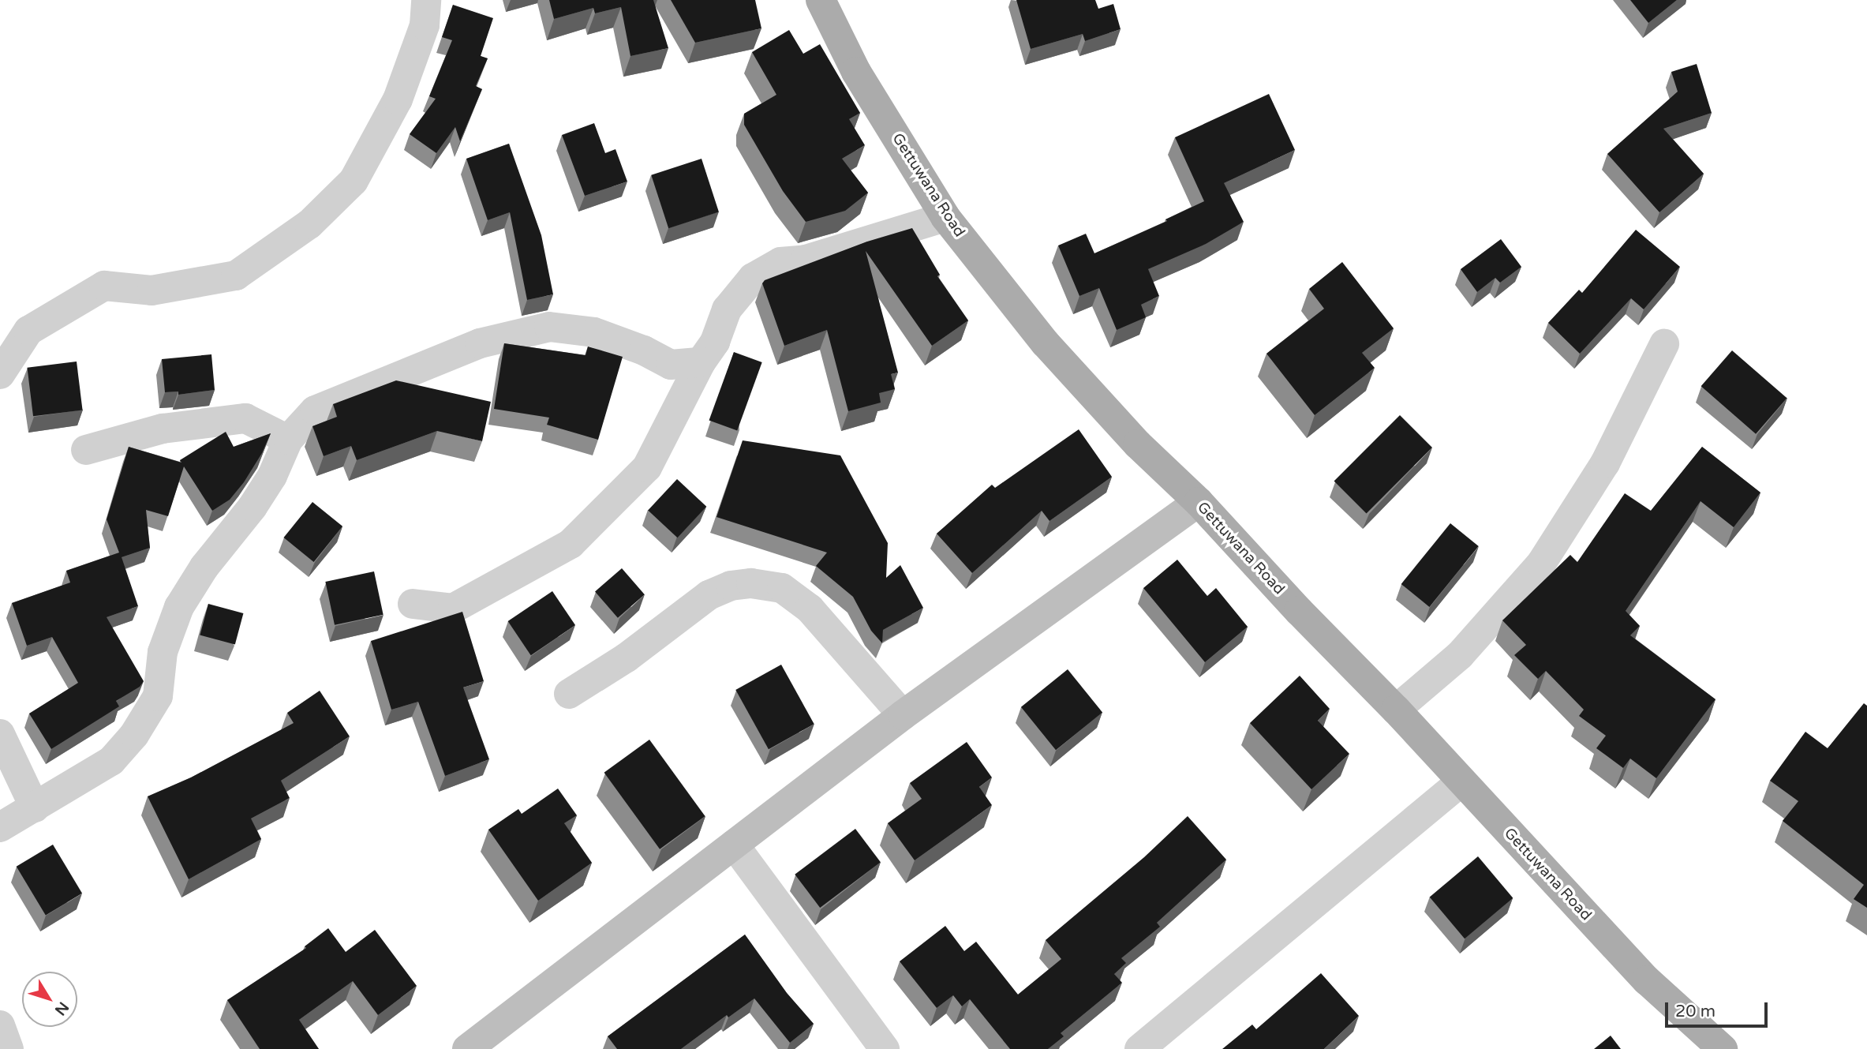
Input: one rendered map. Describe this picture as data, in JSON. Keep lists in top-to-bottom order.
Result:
{
  "streets": {
    "main road": ["Gettuwana Road"]
  },
  "scale_bar": "20 m",
  "north": "bottom right"
}
